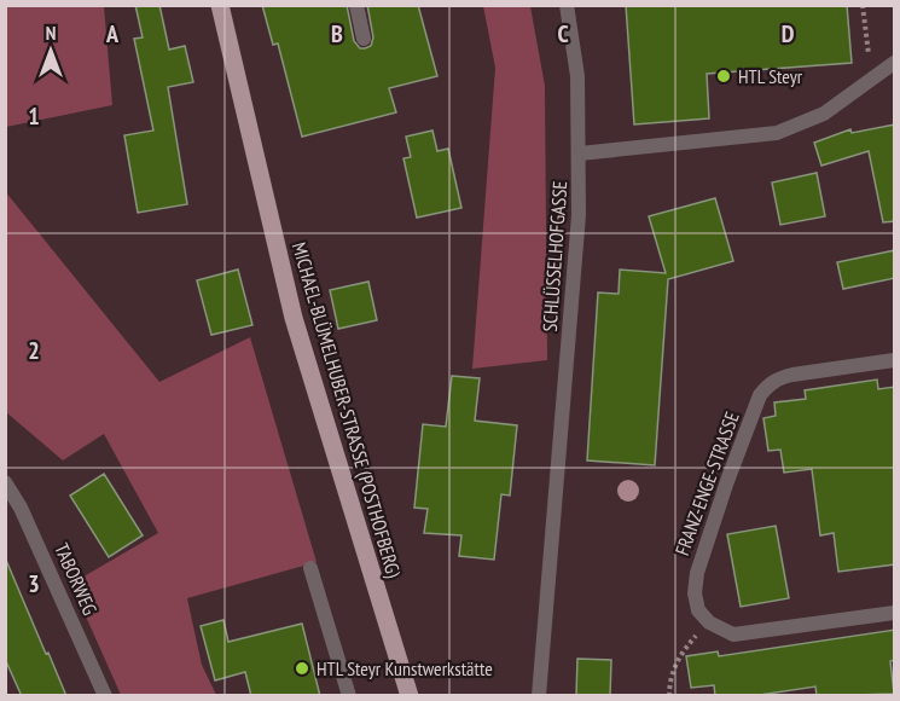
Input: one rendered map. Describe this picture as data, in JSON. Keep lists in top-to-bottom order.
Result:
{
  "streets": {
    "main road": ["MICHAEL-BLÜMELHUBER-STRASSE (POSTHOFBERG)"],
    "street": ["SCHLÜSSELHOFGASSE", "FRANZ-ENGE-STRASSE", "TABORWEG"]
  },
  "places": ["HTL Steyr", "HTL Steyr Kunstwerkstätte"],
  "north": "top",
  "grid": {
    "columns": [
      "A",
      "B",
      "C",
      "D"
    ],
    "rows": ["1", "2", "3"]
  }
}
